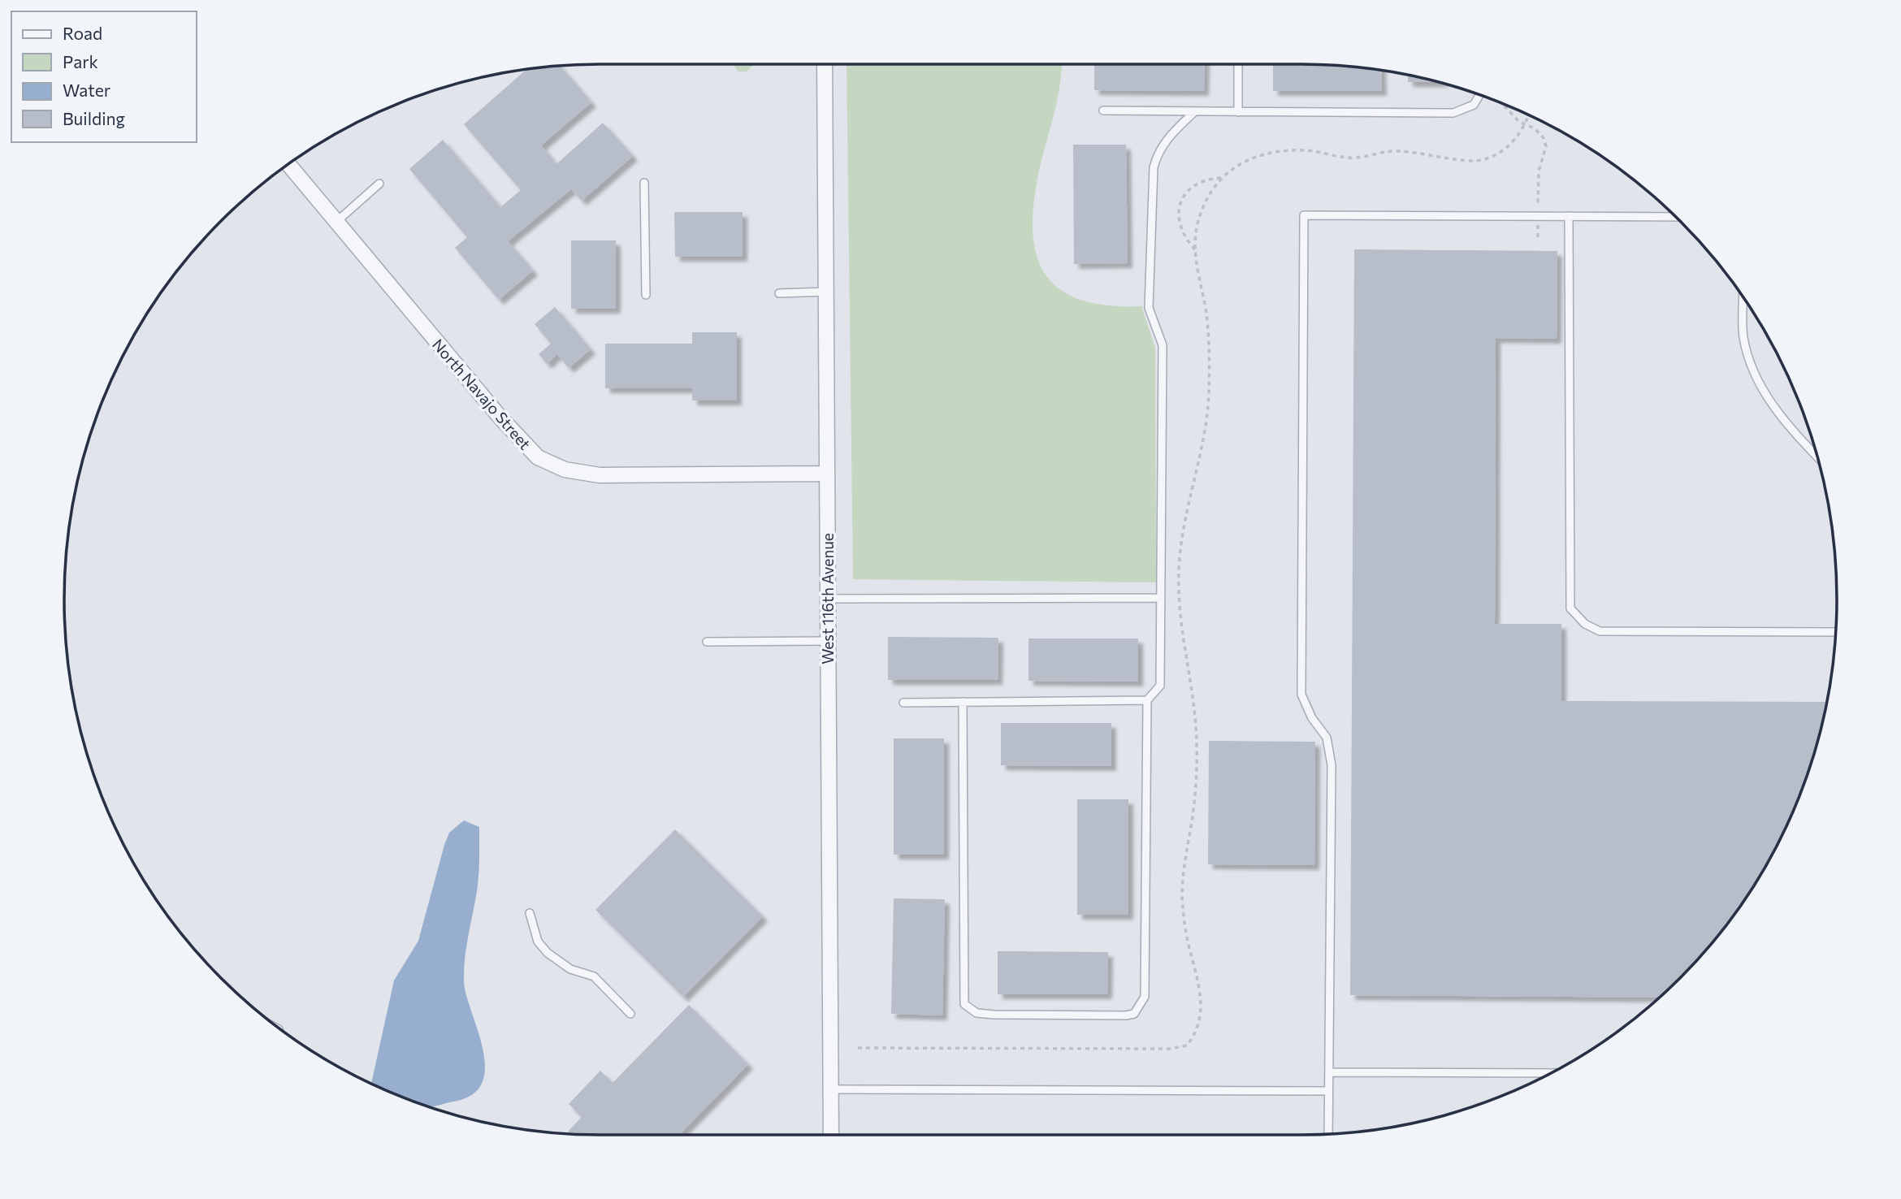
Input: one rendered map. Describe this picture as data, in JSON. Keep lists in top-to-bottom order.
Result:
{
  "streets": {
    "street": ["North Navajo Street", "West 116th Avenue"]
  },
  "crossings": [
    ["North Navajo Street", "West 116th Avenue"]
  ],
  "legend": [
    "Road",
    "Park",
    "Water",
    "Building"
  ]
}
